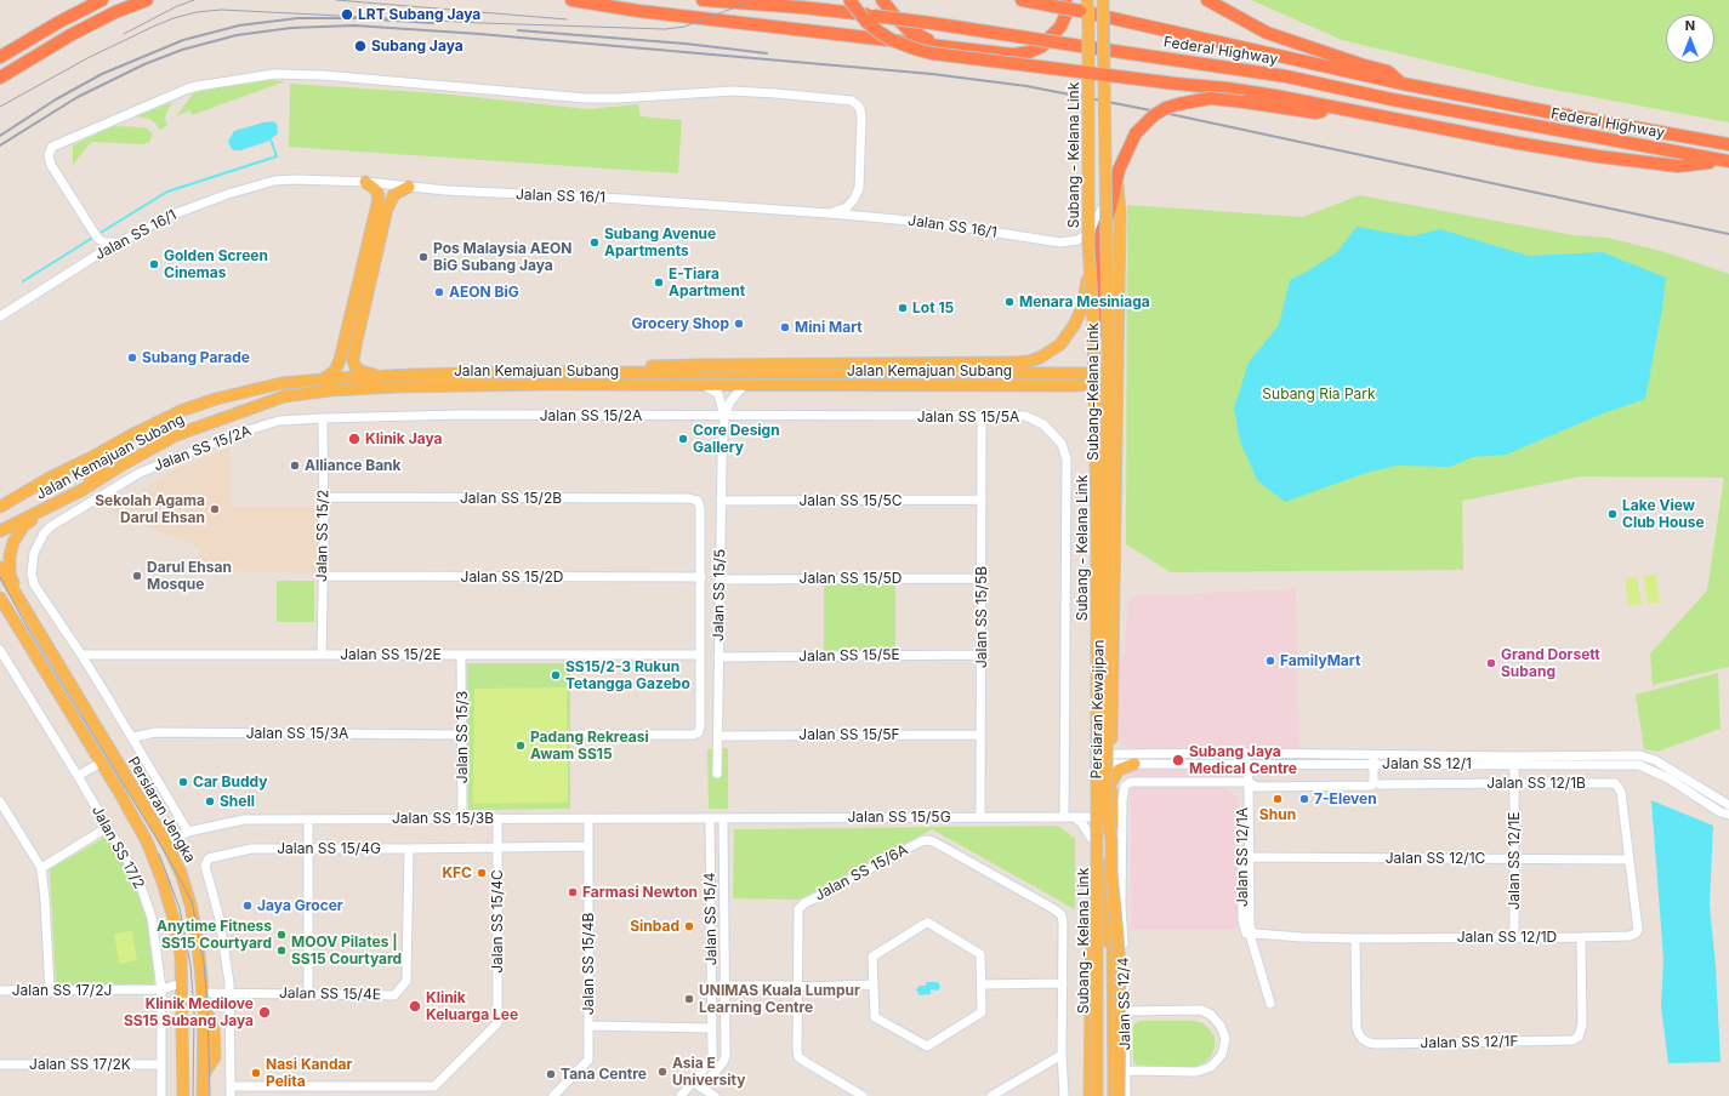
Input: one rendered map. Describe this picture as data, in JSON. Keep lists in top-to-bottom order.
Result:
{
  "streets": {
    "highway": ["Federal Highway"],
    "main road": [
      "Subang - Kelana Link",
      "Jalan Kemajuan Subang",
      "Subang-Kelana Link",
      "Persiaran Kewajipan",
      "Persiaran Jengka"
    ],
    "street": [
      "Jalan SS 16/1",
      "Jalan SS 15/2A",
      "Jalan SS 15/5A",
      "Jalan SS 15/2B",
      "Jalan SS 15/5C",
      "Jalan SS 15/2",
      "Jalan SS 15/2D",
      "Jalan SS 15/5D",
      "Jalan SS 15/5",
      "Jalan SS 15/5B",
      "Jalan SS 15/2E",
      "Jalan SS 15/5E",
      "Jalan SS 15/3A",
      "Jalan SS 15/5F",
      "Jalan SS 15/3",
      "Jalan SS 12/1",
      "Jalan SS 12/1B",
      "Jalan SS 15/5G",
      "Jalan SS 15/3B",
      "Jalan SS 17/2",
      "Jalan SS 15/4G",
      "Jalan SS 12/1A",
      "Jalan SS 12/1C",
      "Jalan SS 12/1E",
      "Jalan SS 15/6A",
      "Jalan SS 15/4",
      "Jalan SS 15/4C",
      "Jalan SS 12/1D",
      "Jalan SS 15/4B",
      "Jalan SS 17/2J",
      "Jalan SS 15/4E",
      "Jalan SS 12/4",
      "Jalan SS 12/1F",
      "Jalan SS 17/2K"
    ]
  },
  "crossings": [
    ["Subang - Kelana Link", "Subang-Kelana Link"],
    ["Jalan SS 16/1", "Persiaran Kewajipan"],
    ["Jalan Kemajuan Subang", "Jalan SS 15/5"],
    ["Jalan Kemajuan Subang", "Persiaran Kewajipan"],
    ["Jalan SS 15/2A", "Jalan SS 15/5A"],
    ["Jalan SS 15/2A", "Jalan SS 15/2"],
    ["Jalan SS 15/2A", "Jalan SS 15/5"],
    ["Jalan SS 15/2A", "Jalan SS 15/2E"],
    ["Jalan SS 15/2A", "Jalan SS 15/3A"],
    ["Jalan SS 15/2A", "Jalan SS 15/3B"],
    ["Jalan SS 15/5A", "Jalan SS 15/5"],
    ["Jalan SS 15/5A", "Jalan SS 15/5B"],
    ["Jalan SS 15/5A", "Jalan SS 15/5G"],
    ["Jalan SS 15/2B", "Jalan SS 15/2"],
    ["Jalan SS 15/2B", "Jalan SS 15/2D"],
    ["Jalan SS 15/5C", "Jalan SS 15/5"],
    ["Jalan SS 15/5C", "Jalan SS 15/5B"],
    ["Jalan SS 15/2", "Jalan SS 15/2D"],
    ["Jalan SS 15/2", "Jalan SS 15/2E"],
    ["Jalan SS 15/5D", "Jalan SS 15/5"],
    ["Jalan SS 15/5D", "Jalan SS 15/5B"],
    ["Jalan SS 15/5", "Jalan SS 15/5E"],
    ["Jalan SS 15/5", "Jalan SS 15/5F"],
    ["Jalan SS 15/5B", "Jalan SS 15/5E"],
    ["Jalan SS 15/5B", "Jalan SS 15/5F"],
    ["Jalan SS 15/5B", "Jalan SS 15/5G"],
    ["Jalan SS 15/2E", "Jalan SS 15/3"],
    ["Persiaran Kewajipan", "Jalan SS 12/1"],
    ["Persiaran Kewajipan", "Jalan SS 15/5G"],
    ["Jalan SS 15/3A", "Jalan SS 15/3"],
    ["Jalan SS 15/3", "Jalan SS 15/3B"],
    ["Jalan SS 12/1", "Jalan SS 12/1A"],
    ["Jalan SS 12/1", "Jalan SS 12/1E"],
    ["Jalan SS 12/1B", "Jalan SS 12/1C"],
    ["Jalan SS 12/1B", "Jalan SS 12/1E"],
    ["Jalan SS 12/1B", "Jalan SS 12/1D"],
    ["Persiaran Jengka", "Jalan SS 15/3B"],
    ["Persiaran Jengka", "Jalan SS 17/2J"],
    ["Persiaran Jengka", "Jalan SS 15/4E"],
    ["Jalan SS 15/5G", "Jalan SS 15/3B"],
    ["Jalan SS 15/5G", "Jalan SS 15/4"],
    ["Jalan SS 15/3B", "Jalan SS 15/4"],
    ["Jalan SS 15/3B", "Jalan SS 15/4C"],
    ["Jalan SS 15/3B", "Jalan SS 15/4B"],
    ["Jalan SS 17/2", "Jalan SS 17/2J"],
    ["Jalan SS 17/2", "Jalan SS 17/2K"],
    ["Jalan SS 15/4G", "Jalan SS 15/4C"],
    ["Jalan SS 15/4G", "Jalan SS 15/4B"],
    ["Jalan SS 15/4G", "Jalan SS 15/4E"],
    ["Jalan SS 12/1A", "Jalan SS 12/1C"],
    ["Jalan SS 12/1A", "Jalan SS 12/1D"],
    ["Jalan SS 12/1A", "Jalan SS 12/4"],
    ["Jalan SS 12/1C", "Jalan SS 12/1E"],
    ["Jalan SS 12/1C", "Jalan SS 12/1D"],
    ["Jalan SS 12/1E", "Jalan SS 12/1D"],
    ["Jalan SS 12/1D", "Jalan SS 12/1F"]
  ],
  "parks": ["Subang Ria Park"],
  "places": [
    "LRT Subang Jaya",
    "Subang Jaya",
    "Subang Avenue Apartments",
    "Pos Malaysia AEON BiG Subang Jaya",
    "Golden Screen Cinemas",
    "E-Tiara Apartment",
    "AEON BiG",
    "Menara Mesiniaga",
    "Lot 15",
    "Grocery Shop",
    "Mini Mart",
    "Subang Parade",
    "Klinik Jaya",
    "Core Design Gallery",
    "Alliance Bank",
    "Sekolah Agama Darul Ehsan",
    "Lake View Club House",
    "Darul Ehsan Mosque",
    "FamilyMart",
    "Grand Dorsett Subang",
    "SS15/2-3 Rukun Tetangga Gazebo",
    "Padang Rekreasi Awam SS15",
    "Subang Jaya Medical Centre",
    "Car Buddy",
    "Shun",
    "7-Eleven",
    "Shell",
    "KFC",
    "Farmasi Newton",
    "Jaya Grocer",
    "Sinbad",
    "Anytime Fitness SS15 Courtyard",
    "MOOV Pilates | SS15 Courtyard",
    "UNIMAS Kuala Lumpur Learning Centre",
    "Klinik Keluarga Lee",
    "Klinik Medilove SS15 Subang Jaya",
    "Asia E University",
    "Nasi Kandar Pelita",
    "Tana Centre"
  ],
  "north": "top"
}
